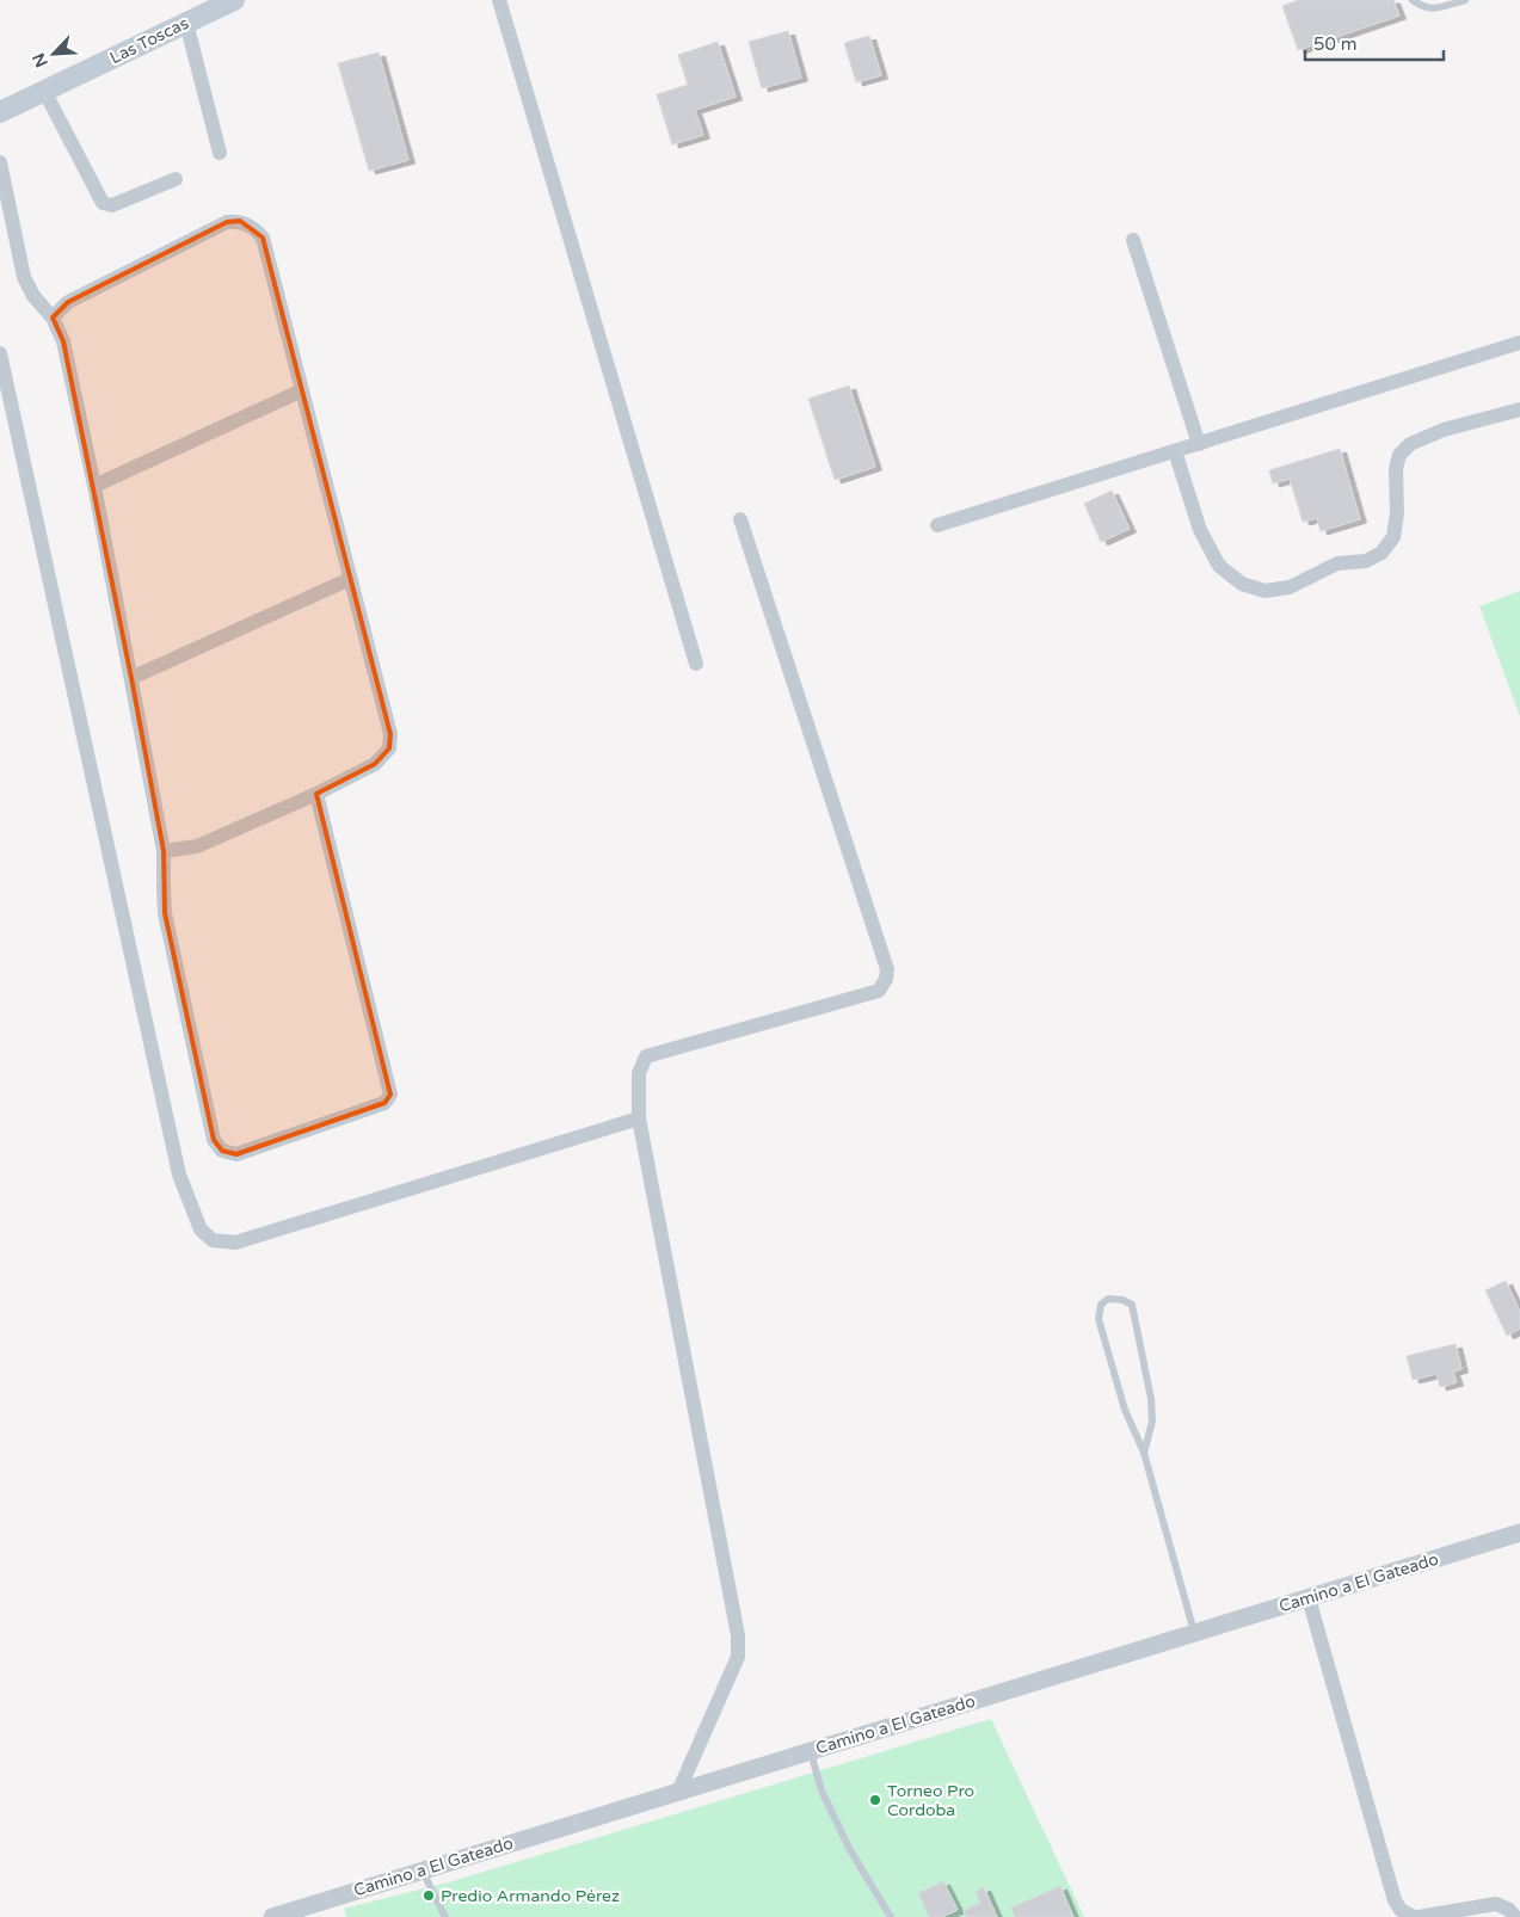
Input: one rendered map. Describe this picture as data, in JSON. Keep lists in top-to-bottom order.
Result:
{
  "streets": {
    "main road": ["Las Toscas"],
    "street": ["Camino a El Gateado"]
  },
  "places": ["Torneo Pro Cordoba", "Predio Armando Pérez"],
  "scale_bar": "50 m",
  "north": "bottom left"
}
